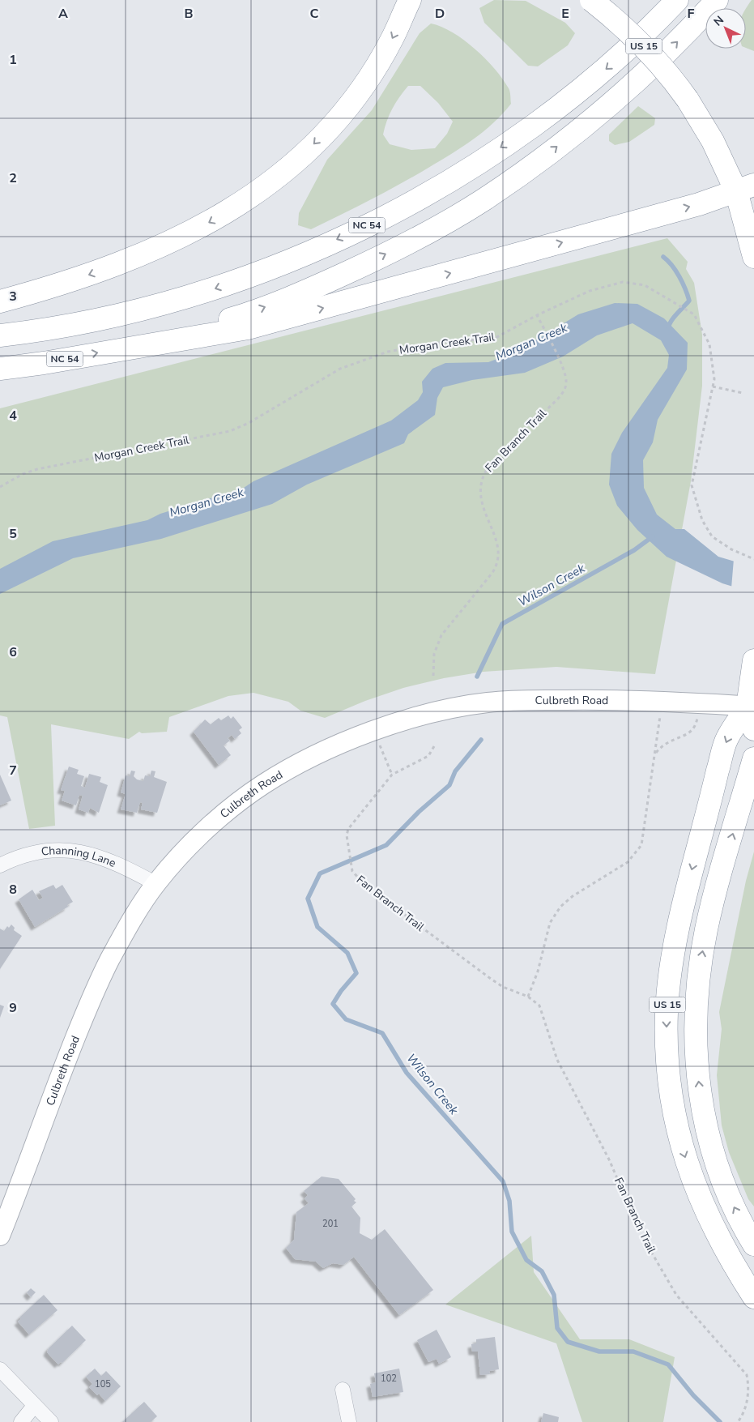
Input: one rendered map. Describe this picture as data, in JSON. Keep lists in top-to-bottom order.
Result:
{
  "streets": {
    "highway": ["US 15", "NC 54"],
    "street": ["Culbreth Road", "Channing Lane"],
    "path": ["Morgan Creek Trail", "Fan Branch Trail"]
  },
  "crossings": [
    ["US 15", "Culbreth Road"],
    ["Morgan Creek Trail", "Fan Branch Trail"],
    ["Culbreth Road", "Channing Lane"]
  ],
  "water": ["Morgan Creek", "Wilson Creek"],
  "house_numbers": ["201", "102", "105"],
  "north": "top left",
  "grid": {
    "columns": [
      "A",
      "B",
      "C",
      "D",
      "E",
      "F"
    ],
    "rows": [
      "1",
      "2",
      "3",
      "4",
      "5",
      "6",
      "7",
      "8",
      "9"
    ]
  }
}
